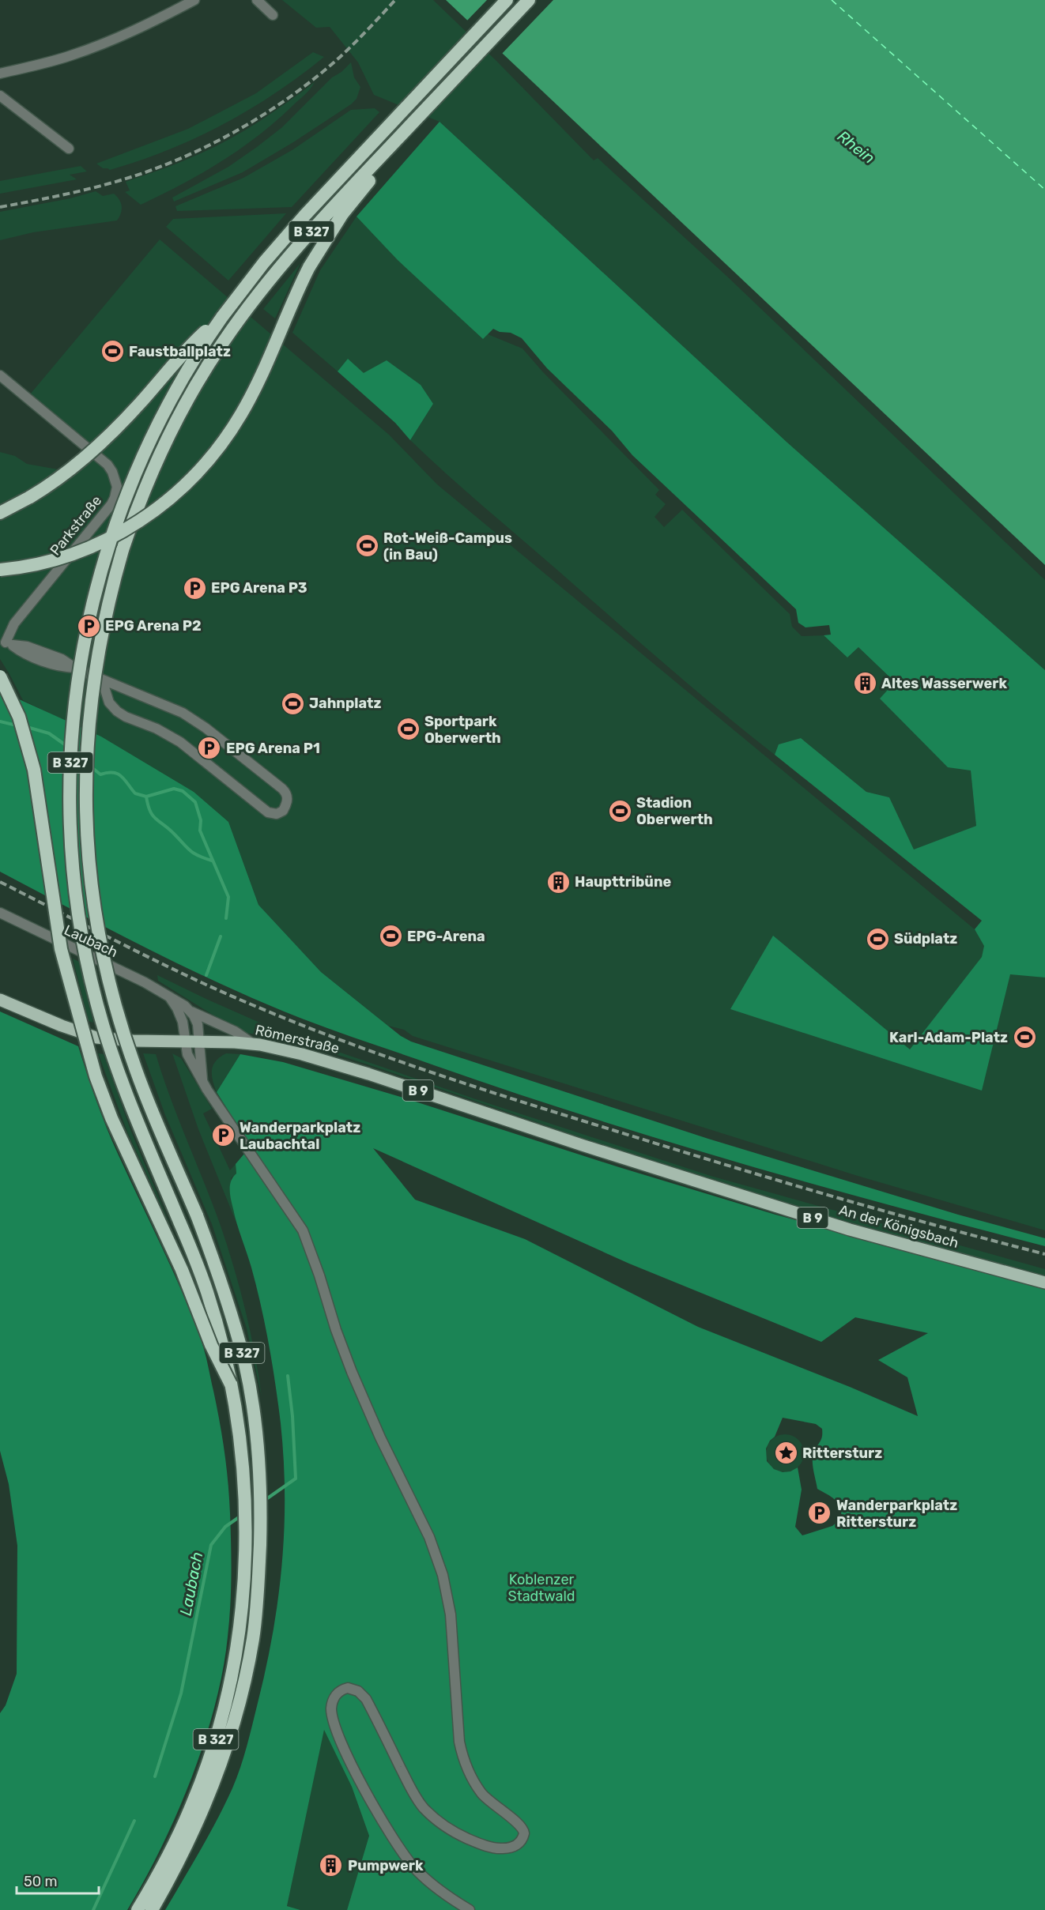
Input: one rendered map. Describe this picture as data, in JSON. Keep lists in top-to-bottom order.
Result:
{
  "streets": {
    "highway": ["B 327"],
    "main road": ["Römerstraße", "B 9", "An der Königsbach"],
    "street": ["Parkstraße", "Laubach"]
  },
  "crossings": [
    ["Laubach", "Römerstraße"],
    ["Römerstraße", "An der Königsbach"]
  ],
  "water": ["Rhein", "Laubach"],
  "parks": ["Koblenzer Stadtwald"],
  "places": {
    "sports": [
      "Faustballplatz",
      "Rot-Weiß-Campus (in Bau)",
      "Jahnplatz",
      "Sportpark Oberwerth",
      "Stadion Oberwerth",
      "EPG-Arena",
      "Südplatz",
      "Karl-Adam-Platz"
    ],
    "parking": [
      "EPG Arena P3",
      "EPG Arena P2",
      "EPG Arena P1",
      "Wanderparkplatz Laubachtal",
      "Wanderparkplatz Rittersturz"
    ],
    "building": ["Altes Wasserwerk", "Haupttribüne", "Pumpwerk"],
    "place": ["Rittersturz"]
  },
  "scale_bar": "50 m"
}
